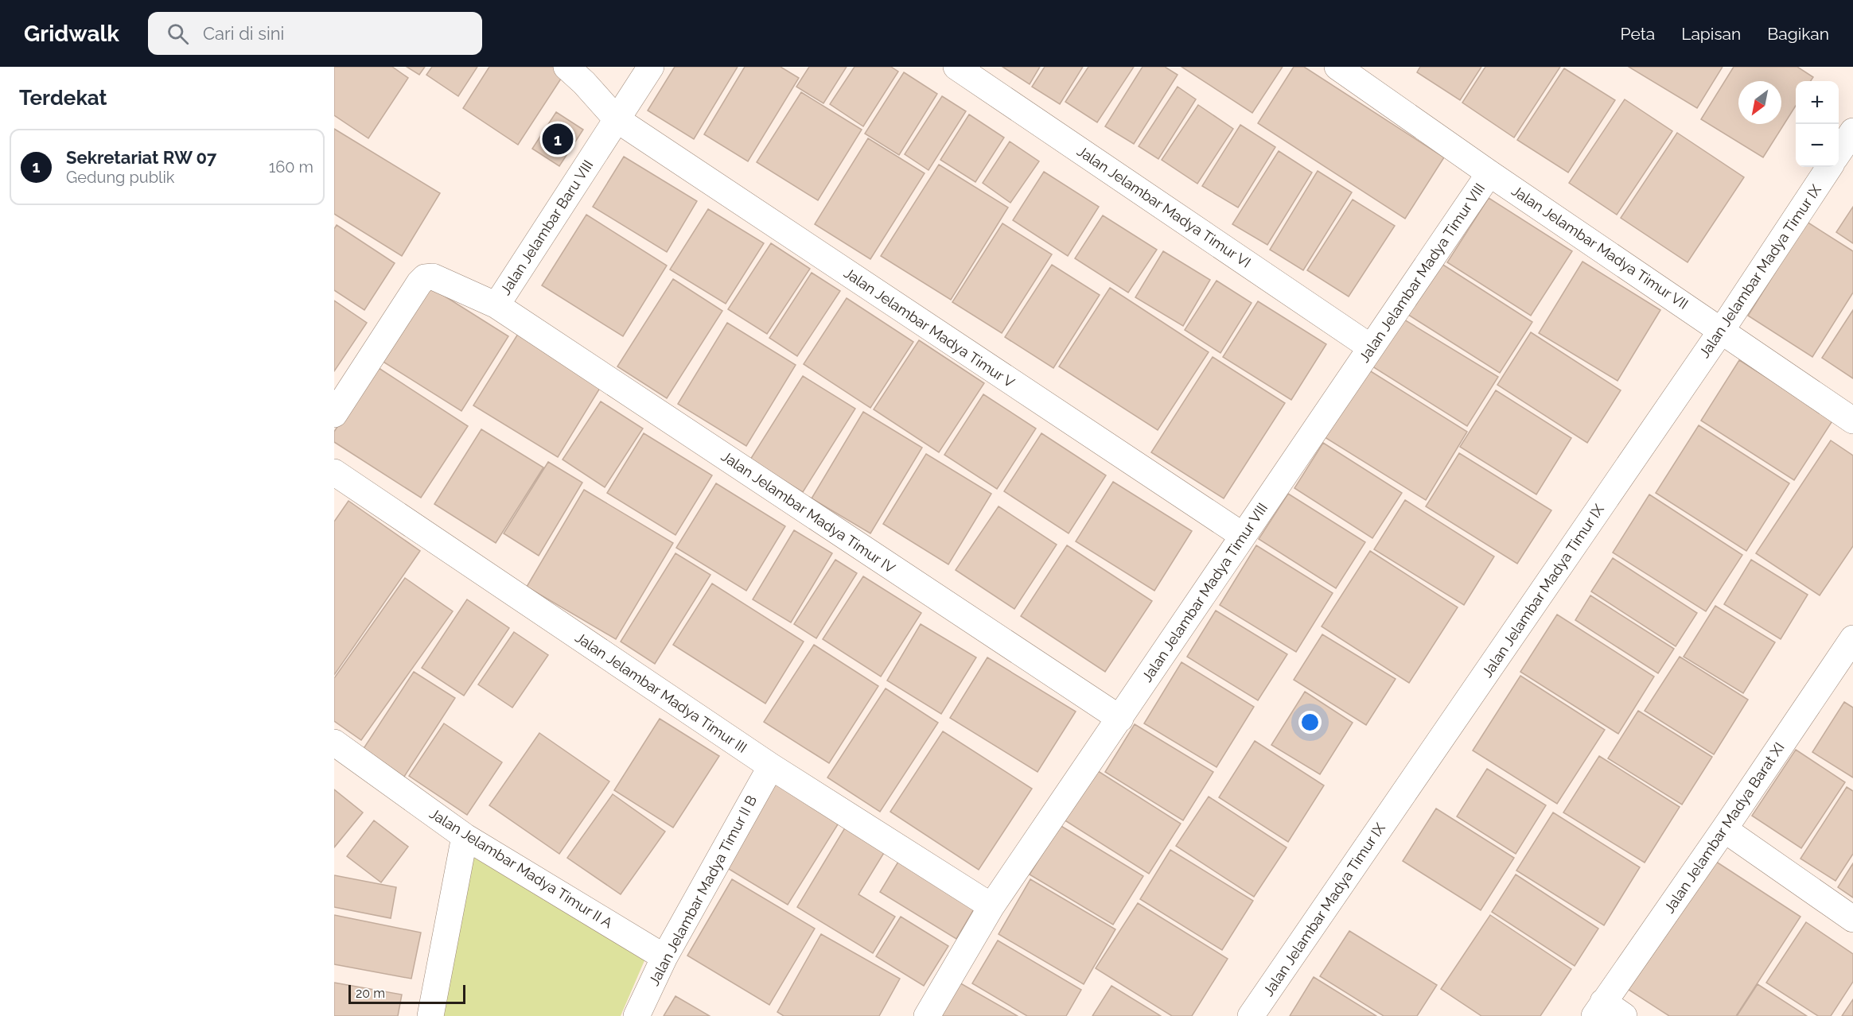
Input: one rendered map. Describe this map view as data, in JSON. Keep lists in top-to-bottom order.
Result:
{
  "streets": {
    "street": [
      "Jalan Jelambar Madya Timur VI",
      "Jalan Jelambar Baru VIII",
      "Jalan Jelambar Madya Timur VII",
      "Jalan Jelambar Madya Timur IX",
      "Jalan Jelambar Madya Timur VIII",
      "Jalan Jelambar Madya Timur V",
      "Jalan Jelambar Madya Timur IV",
      "Jalan Jelambar Madya Timur III",
      "Jalan Jelambar Madya Barat XI",
      "Jalan Jelambar Madya Timur II A",
      "Jalan Jelambar Madya Timur II B"
    ]
  },
  "crossings": [
    ["Jalan Jelambar Madya Timur VI", "Jalan Jelambar Madya Timur VIII"],
    ["Jalan Jelambar Baru VIII", "Jalan Jelambar Madya Timur V"],
    ["Jalan Jelambar Baru VIII", "Jalan Jelambar Madya Timur IV"],
    ["Jalan Jelambar Madya Timur VII", "Jalan Jelambar Madya Timur IX"],
    ["Jalan Jelambar Madya Timur VII", "Jalan Jelambar Madya Timur VIII"],
    ["Jalan Jelambar Madya Timur VIII", "Jalan Jelambar Madya Timur V"],
    ["Jalan Jelambar Madya Timur VIII", "Jalan Jelambar Madya Timur IV"],
    ["Jalan Jelambar Madya Timur VIII", "Jalan Jelambar Madya Timur III"],
    ["Jalan Jelambar Madya Timur III", "Jalan Jelambar Madya Timur II B"],
    ["Jalan Jelambar Madya Timur II A", "Jalan Jelambar Madya Timur II B"]
  ],
  "scale_bar": "20 m",
  "north": "bottom left",
  "page": {
    "header": "Gridwalk",
    "search": "Cari di sini",
    "nav": ["Peta", "Lapisan", "Bagikan"],
    "heading": "Terdekat",
    "map_buttons": ["+", "−"],
    "pins": "1",
    "list": [
      {
        "mark": "1",
        "name": "Sekretariat RW 07",
        "note": "Gedung publik",
        "value": "160 m"
      }
    ],
    "scale": "20 m"
  }
}
